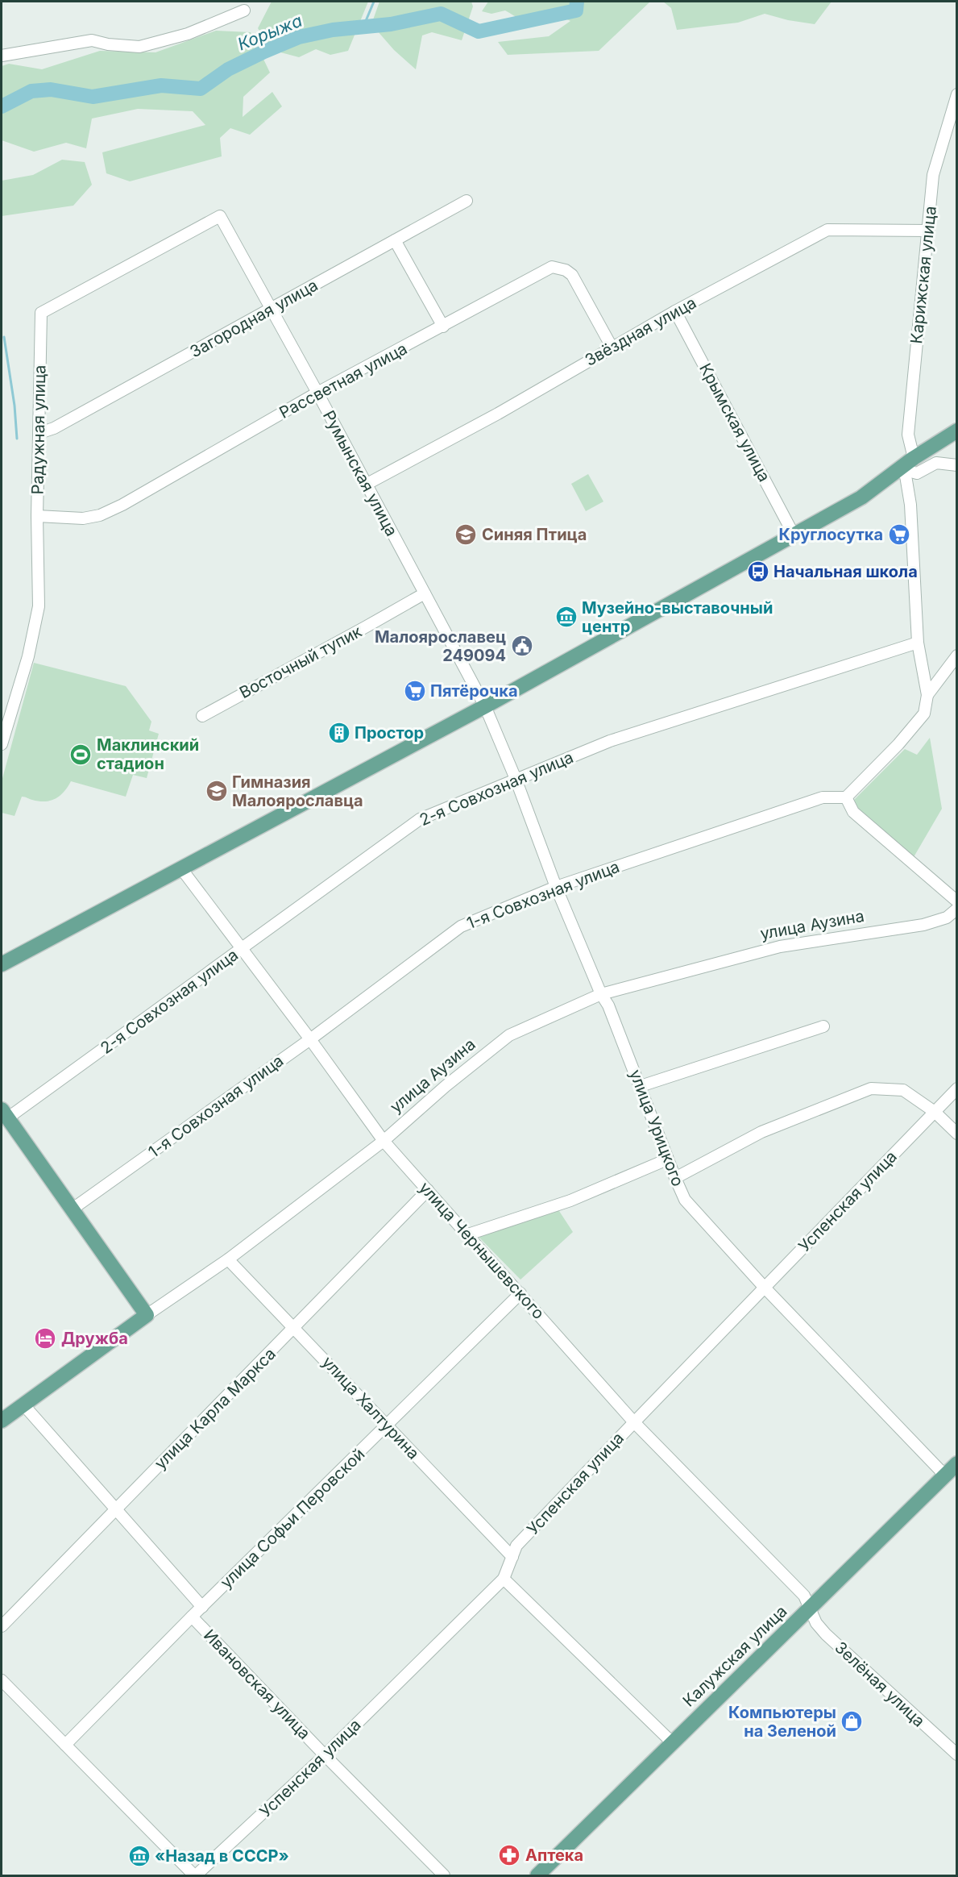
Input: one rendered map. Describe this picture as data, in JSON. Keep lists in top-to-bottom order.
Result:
{
  "streets": {
    "main road": ["улица Аузина", "Калужская улица"],
    "street": [
      "Карижская улица",
      "Загородная улица",
      "Звёздная улица",
      "Рассветная улица",
      "Крымская улица",
      "Радужная улица",
      "Румынская улица",
      "Восточный тупик",
      "2-я Совхозная улица",
      "1-я Совхозная улица",
      "улица Урицкого",
      "Успенская улица",
      "улица Чернышевского",
      "улица Халтурина",
      "улица Карла Маркса",
      "улица Софьи Перовской",
      "Ивановская улица",
      "Зелёная улица"
    ]
  },
  "crossings": [
    ["Карижская улица", "Звёздная улица"],
    ["Загородная улица", "Радужная улица"],
    ["Загородная улица", "Румынская улица"],
    ["Звёздная улица", "Рассветная улица"],
    ["Звёздная улица", "Крымская улица"],
    ["Звёздная улица", "Румынская улица"],
    ["Рассветная улица", "Радужная улица"],
    ["Рассветная улица", "Румынская улица"],
    ["Радужная улица", "Румынская улица"],
    ["Румынская улица", "Восточный тупик"],
    ["Румынская улица", "улица Урицкого"],
    ["2-я Совхозная улица", "улица Урицкого"],
    ["2-я Совхозная улица", "улица Чернышевского"],
    ["1-я Совхозная улица", "улица Урицкого"],
    ["1-я Совхозная улица", "улица Чернышевского"],
    ["улица Аузина", "улица Урицкого"],
    ["улица Аузина", "улица Чернышевского"],
    ["улица Аузина", "улица Халтурина"],
    ["улица Аузина", "Ивановская улица"],
    ["улица Урицкого", "Успенская улица"],
    ["улица Урицкого", "Калужская улица"],
    ["Успенская улица", "улица Чернышевского"],
    ["Успенская улица", "улица Халтурина"],
    ["Успенская улица", "Ивановская улица"],
    ["улица Чернышевского", "улица Карла Маркса"],
    ["улица Чернышевского", "улица Софьи Перовской"],
    ["улица Чернышевского", "Калужская улица"],
    ["улица Чернышевского", "Зелёная улица"],
    ["улица Халтурина", "улица Карла Маркса"],
    ["улица Халтурина", "улица Софьи Перовской"],
    ["улица Карла Маркса", "Ивановская улица"],
    ["улица Софьи Перовской", "Ивановская улица"],
    ["Калужская улица", "Зелёная улица"]
  ],
  "water": ["Корыжа"],
  "places": {
    "school or university": ["Синяя Птица", "Гимназия Малоярославца"],
    "supermarket": ["Круглосутка", "Пятёрочка"],
    "bus stop": ["Начальная школа"],
    "museum": ["Музейно-выставочный центр", "«Назад в СССР»"],
    "public building": ["Малоярославец 249094"],
    "building": ["Простор"],
    "sports": ["Маклинский стадион"],
    "hotel": ["Дружба"],
    "shop": ["Компьютеры на Зеленой"],
    "pharmacy": ["Аптека"]
  }
}
